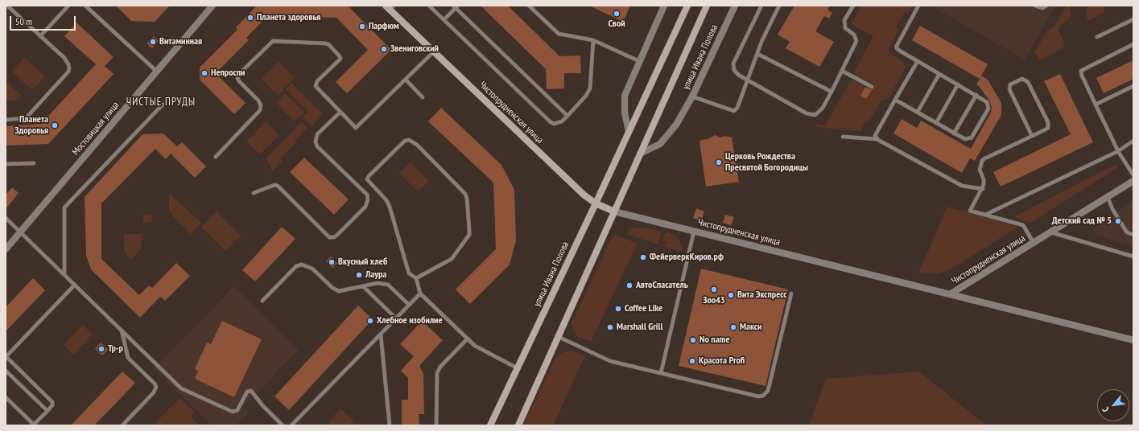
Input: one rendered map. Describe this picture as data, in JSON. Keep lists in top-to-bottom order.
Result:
{
  "streets": {
    "main road": ["улица Ивана Попова", "Чистопрудненская улица"],
    "street": ["Мостовицкая улица"]
  },
  "crossings": [
    ["улица Ивана Попова", "Чистопрудненская улица"]
  ],
  "districts": ["ЧИСТЫЕ ПРУДЫ"],
  "places": [
    "Свой",
    "Планета здоровья",
    "Парфюм",
    "Витаминная",
    "Звениговский",
    "Непроспи",
    "Планета Здоровья",
    "Церковь Рождества Пресвятой Богородицы",
    "Детский сад № 5",
    "ФейерверкКиров.рф",
    "Вкусный хлеб",
    "Лаура",
    "АвтоСпасатель",
    "Зоо43",
    "Вита Экспресс",
    "Coffee Like",
    "Хлебное изобилие",
    "Marshall Grill",
    "Макси",
    "No name",
    "Тр-р",
    "Красота Profi"
  ],
  "scale_bar": "50 m",
  "north": "bottom left"
}
